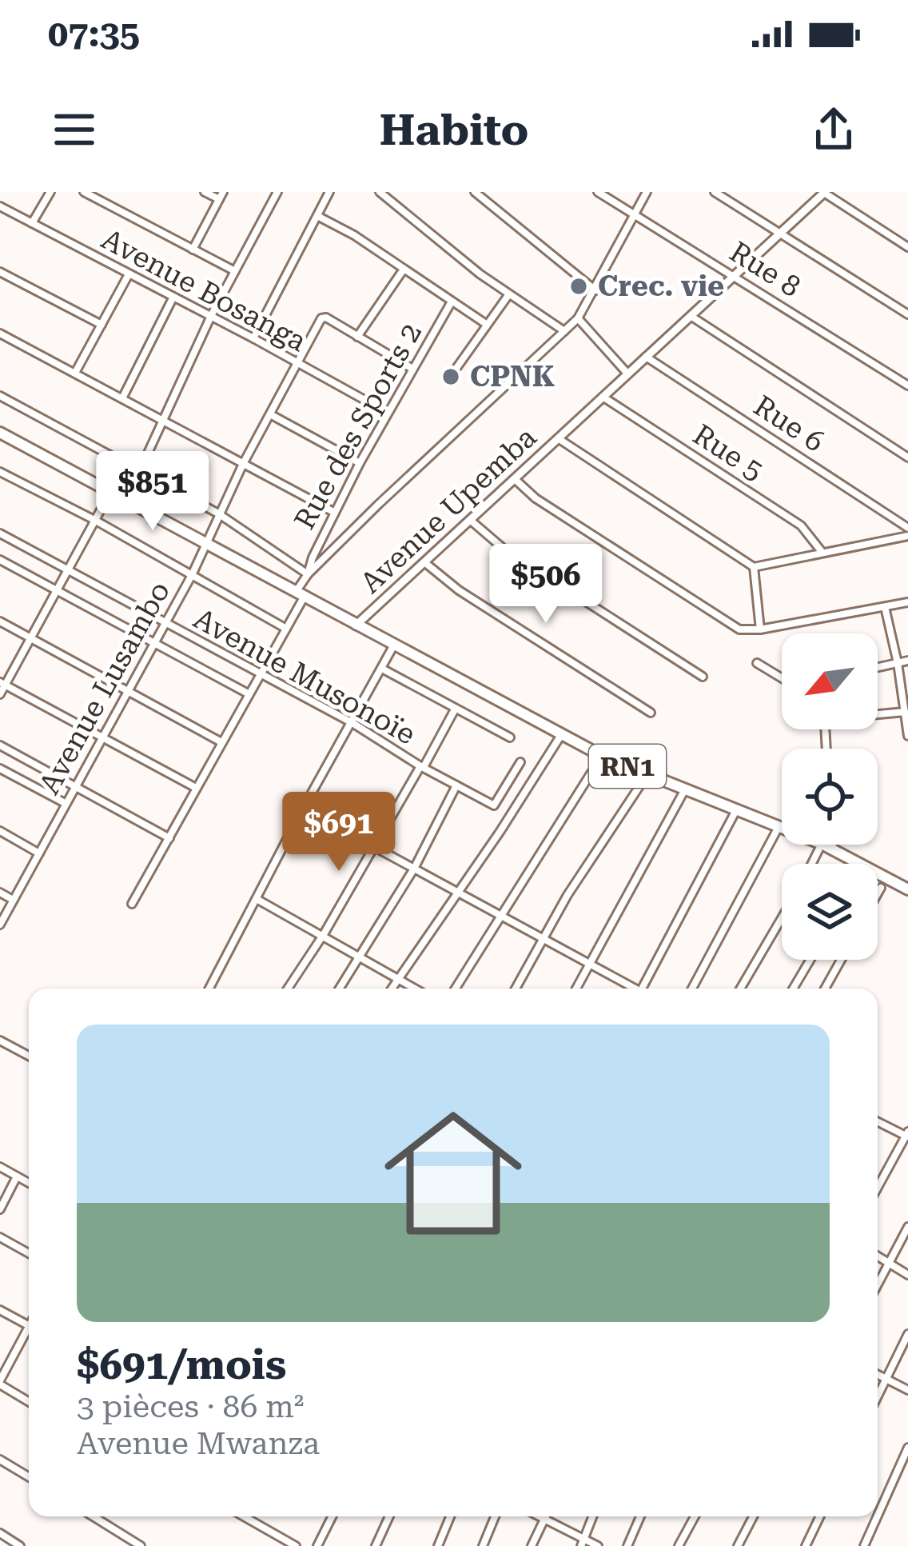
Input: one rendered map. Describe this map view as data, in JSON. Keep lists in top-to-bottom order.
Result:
{
  "streets": {
    "highway": ["RN1"],
    "street": [
      "Rue 8",
      "Avenue Bosanga",
      "Rue 6",
      "Rue des Sports 2",
      "Rue 5",
      "Avenue Upemba",
      "Avenue Musonoïe",
      "Avenue Lusambo"
    ]
  },
  "crossings": [
    ["Rue 8", "Avenue Upemba"],
    ["Avenue Bosanga", "Rue des Sports 2"],
    ["Avenue Bosanga", "Avenue Lusambo"],
    ["Rue 6", "Avenue Upemba"],
    ["Rue des Sports 2", "Avenue Lusambo"],
    ["Rue 5", "Avenue Upemba"],
    ["Avenue Upemba", "RN1"],
    ["Avenue Musonoïe", "Avenue Lusambo"],
    ["Avenue Lusambo", "RN1"]
  ],
  "places": ["Crec. vie", "CPNK"],
  "north": "bottom left",
  "page": {
    "status": "07:35",
    "header": "Habito",
    "price": ["$851", "$506", "$691"],
    "list": [
      {
        "name": "$691/mois",
        "note": "3 pièces · 86 m² · Avenue Mwanza"
      }
    ]
  }
}
